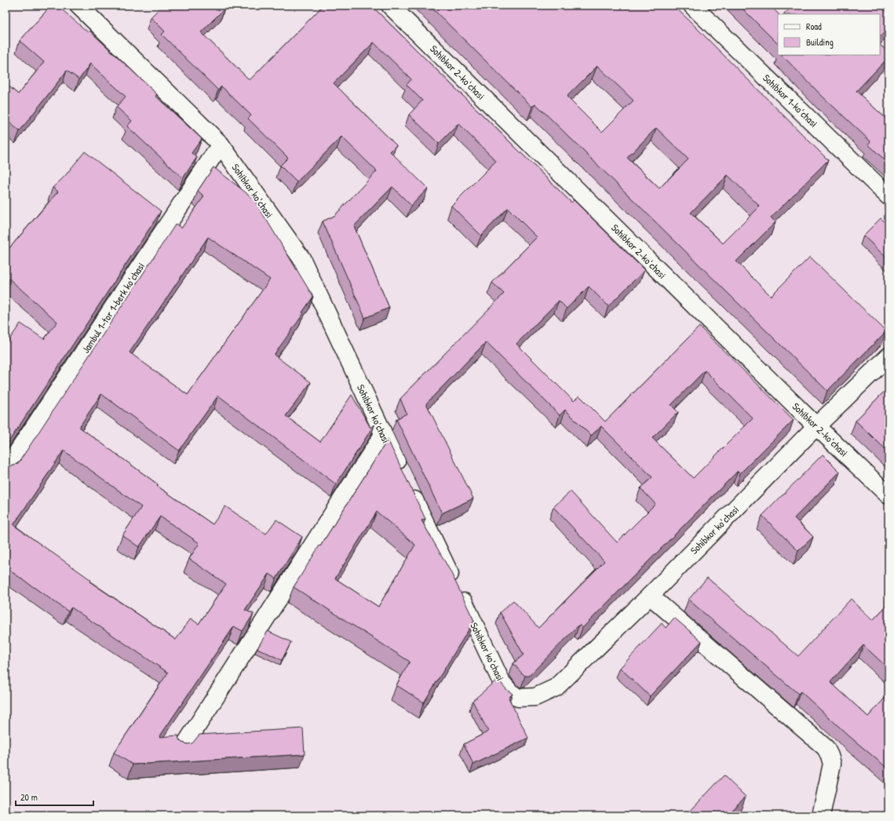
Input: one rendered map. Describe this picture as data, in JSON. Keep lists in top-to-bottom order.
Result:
{
  "streets": {
    "street": [
      "Sohibkor 2-koʻchasi",
      "Sohibkor 1-koʻchasi",
      "Sohibkor koʻchasi",
      "Jambul 1-tor 1-berk koʻchasi"
    ]
  },
  "crossings": [
    ["Sohibkor 2-koʻchasi", "Sohibkor koʻchasi"],
    ["Sohibkor koʻchasi", "Jambul 1-tor 1-berk koʻchasi"]
  ],
  "legend": ["Road", "Building"],
  "scale_bar": "20 m"
}
